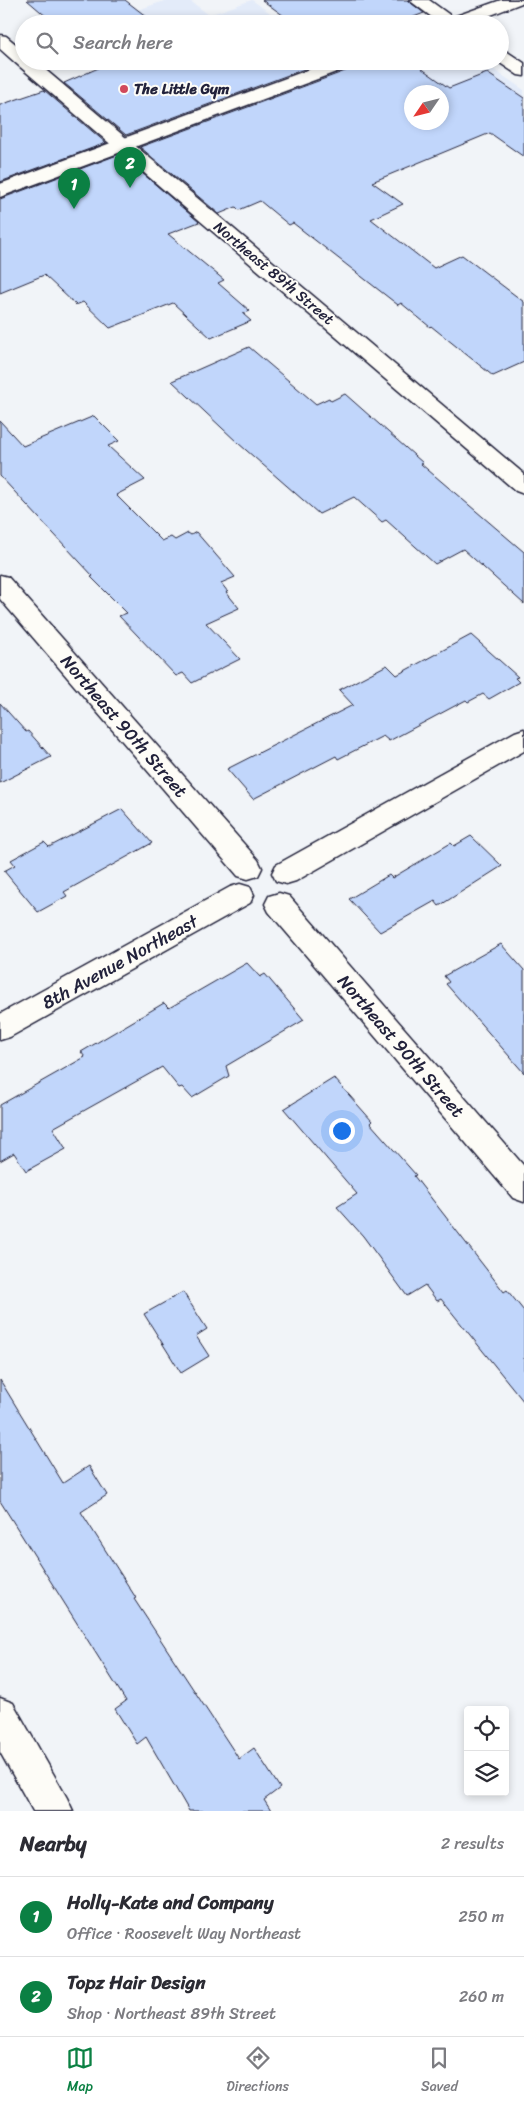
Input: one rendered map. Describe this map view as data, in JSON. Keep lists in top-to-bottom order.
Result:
{
  "streets": {
    "street": ["Northeast 89th Street", "Northeast 90th Street", "8th Avenue Northeast"]
  },
  "crossings": [
    ["Northeast 90th Street", "8th Avenue Northeast"]
  ],
  "places": ["The Little Gym"],
  "north": "bottom left",
  "page": {
    "search": "Search here",
    "pins": ["2", "1"],
    "heading": ["Nearby", "2 results"],
    "list": [
      {
        "mark": "1",
        "name": "Holly-Kate and Company",
        "note": "Office · Roosevelt Way Northeast",
        "value": "250 m"
      },
      {
        "mark": "2",
        "name": "Topz Hair Design",
        "note": "Shop · Northeast 89th Street",
        "value": "260 m"
      }
    ],
    "nav": ["Map", "Directions", "Saved"]
  }
}
